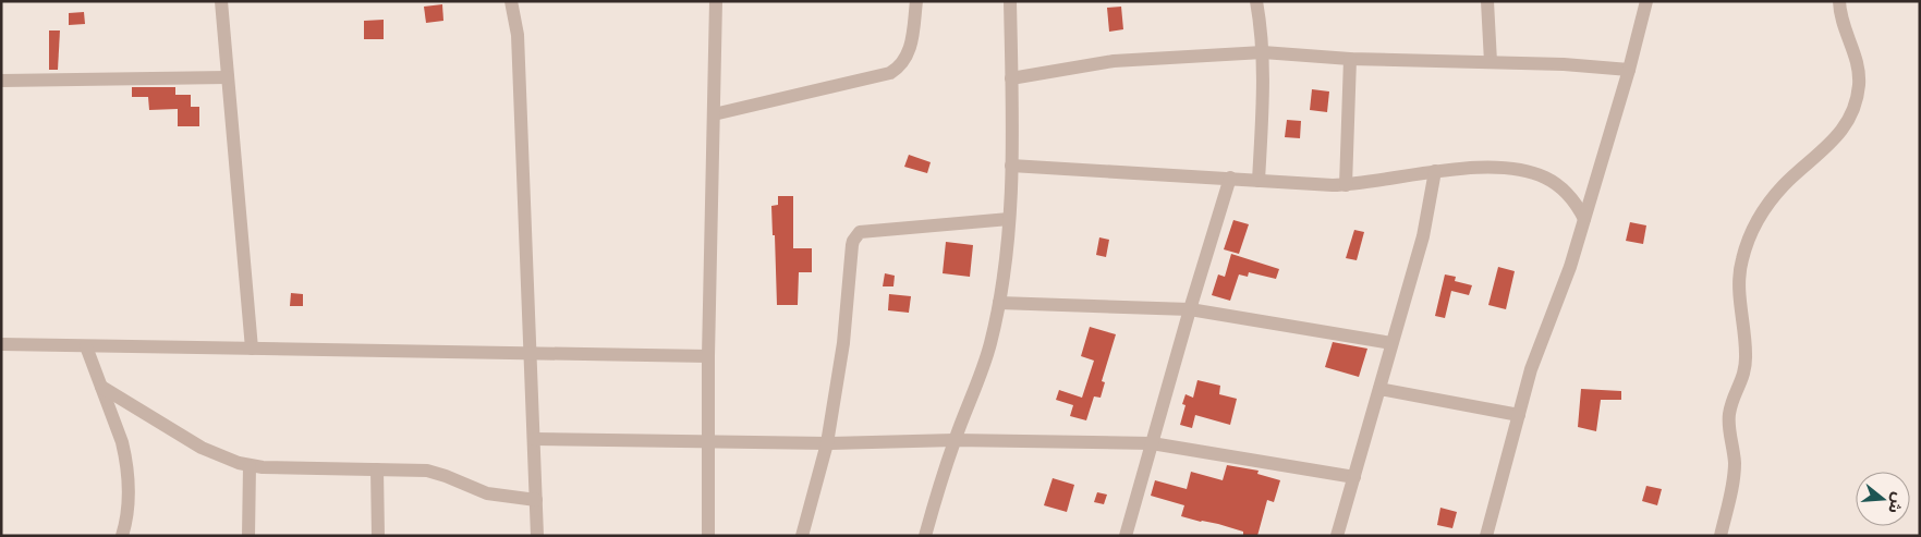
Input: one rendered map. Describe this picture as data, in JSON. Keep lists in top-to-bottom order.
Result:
{
  "north": "right"
}
